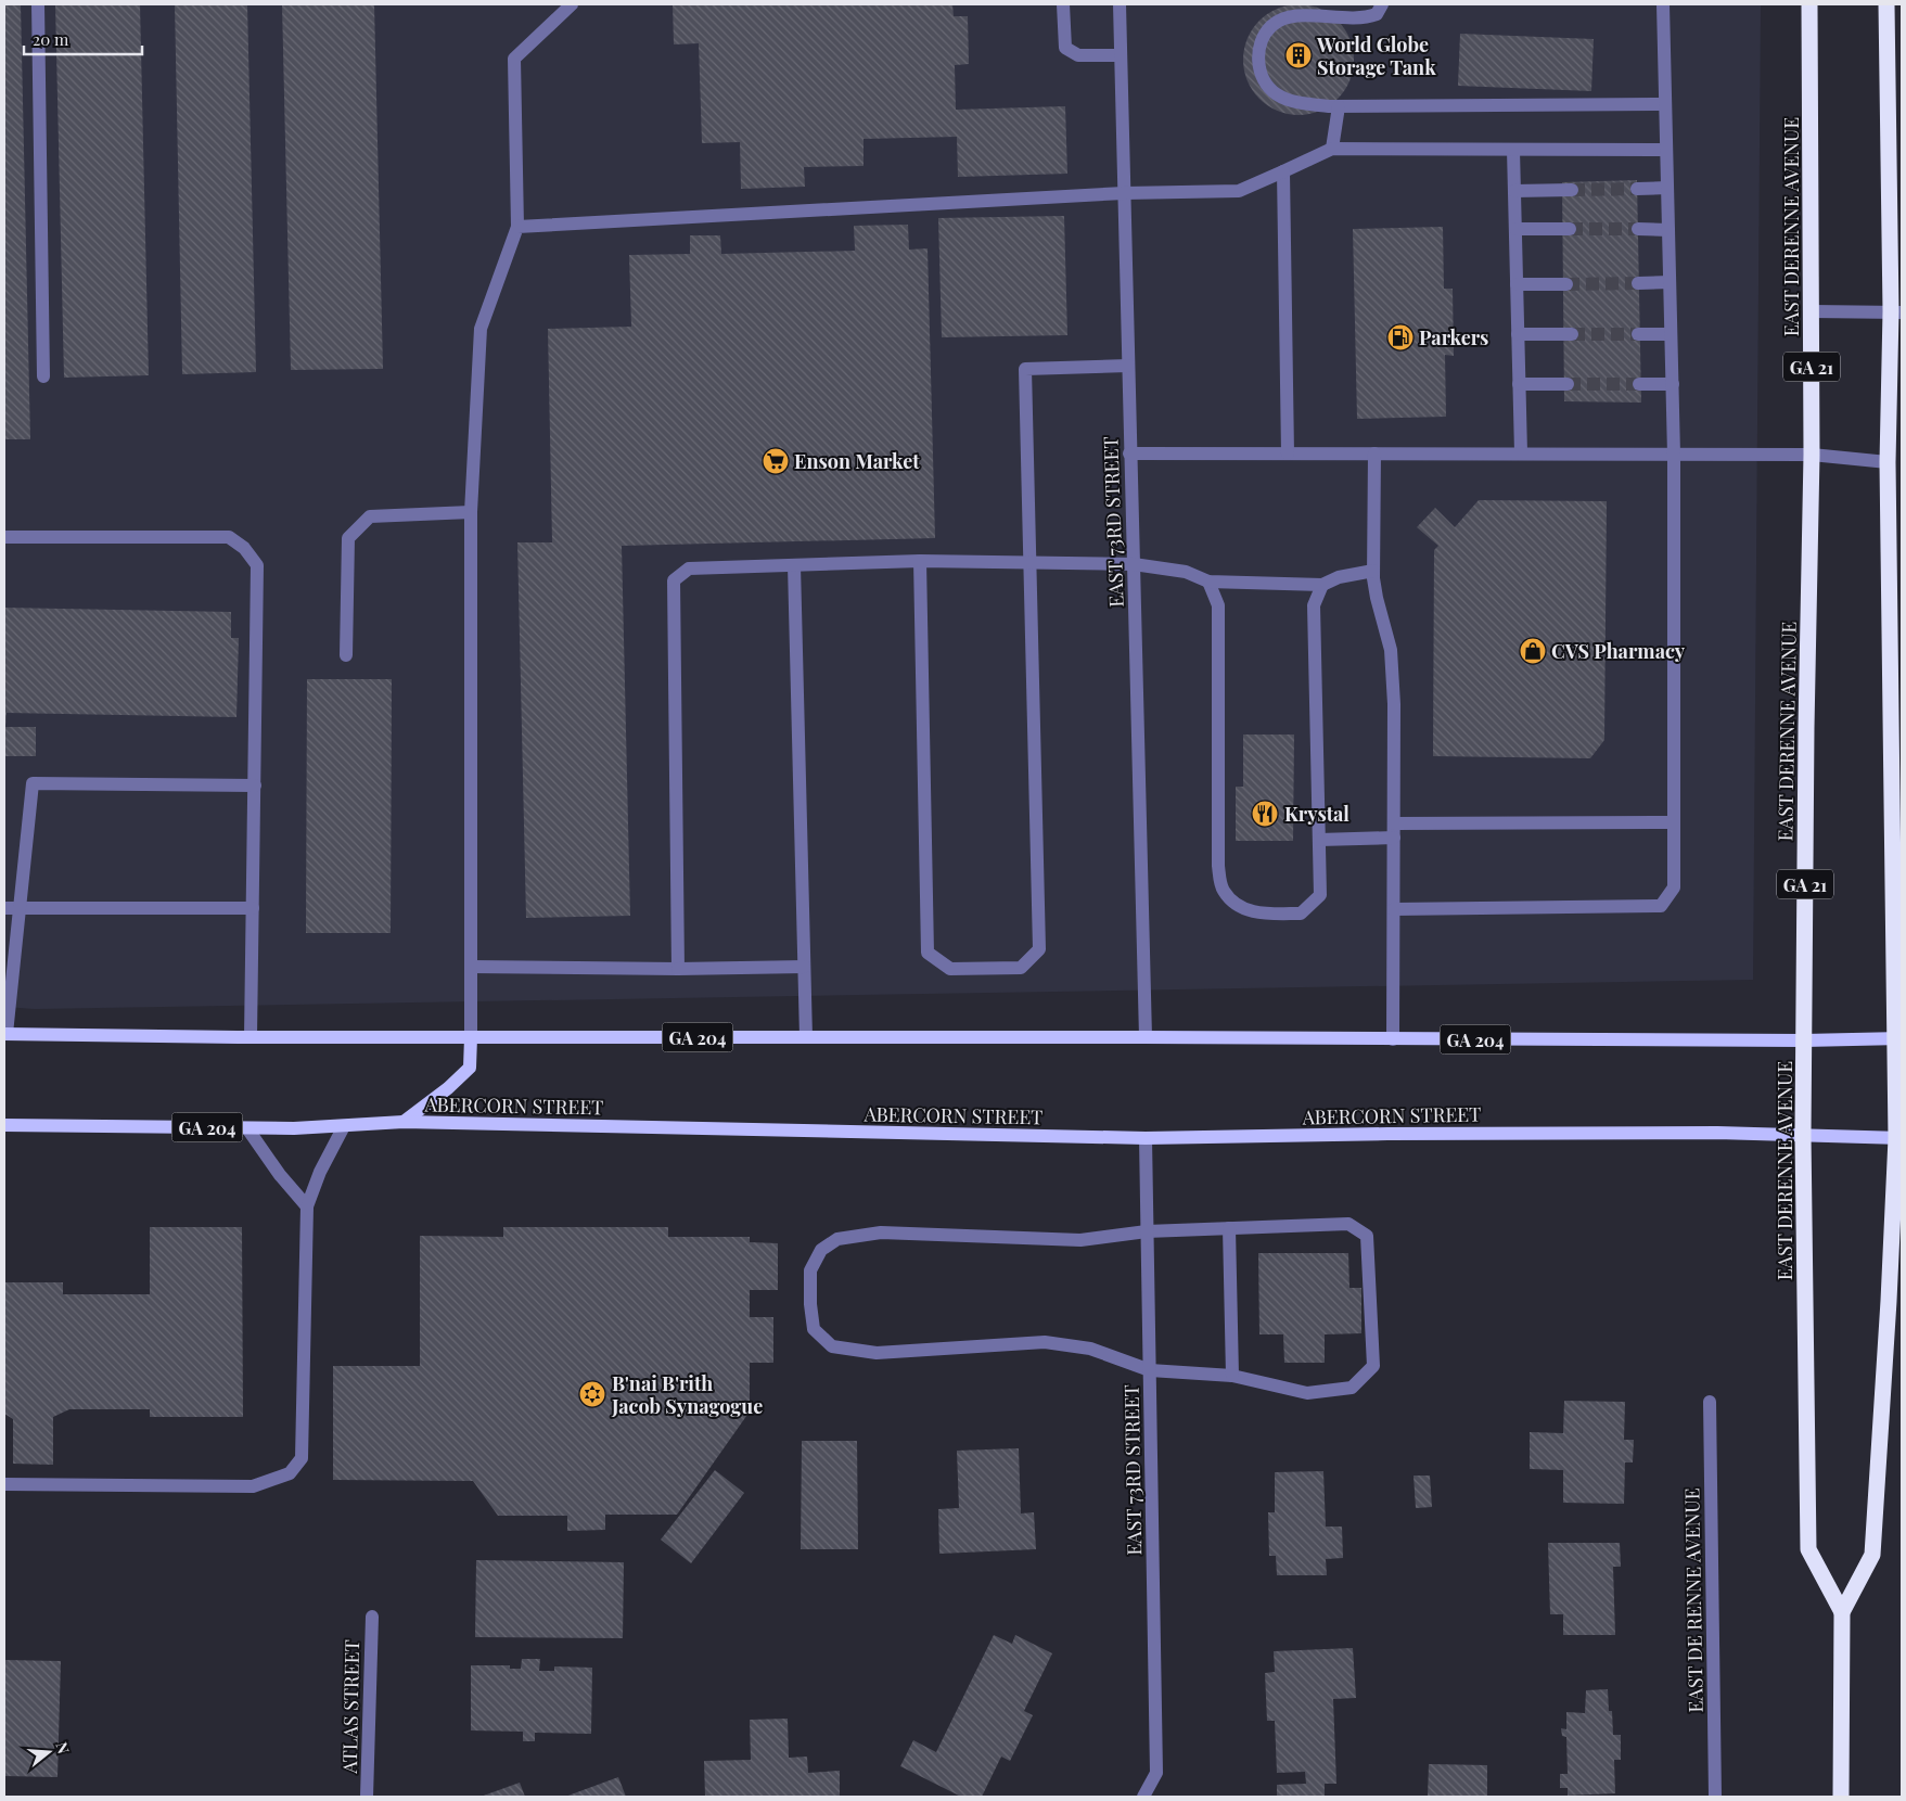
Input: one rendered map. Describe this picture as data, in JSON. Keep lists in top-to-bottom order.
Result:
{
  "streets": {
    "highway": ["EAST DERENNE AVENUE", "GA 21"],
    "main road": ["GA 204", "ABERCORN STREET"],
    "street": ["EAST 73RD STREET", "EAST DE RENNE AVENUE", "ATLAS STREET"]
  },
  "crossings": [
    ["EAST DERENNE AVENUE", "GA 204"],
    ["EAST DERENNE AVENUE", "ABERCORN STREET"],
    ["EAST 73RD STREET", "GA 204"],
    ["EAST 73RD STREET", "ABERCORN STREET"]
  ],
  "places": {
    "building": ["World Globe Storage Tank"],
    "fuel station": ["Parkers"],
    "supermarket": ["Enson Market"],
    "shop": ["CVS Pharmacy"],
    "restaurant": ["Krystal"],
    "synagogue": ["B'nai B'rith Jacob Synagogue"]
  },
  "scale_bar": "20 m",
  "north": "right"
}
